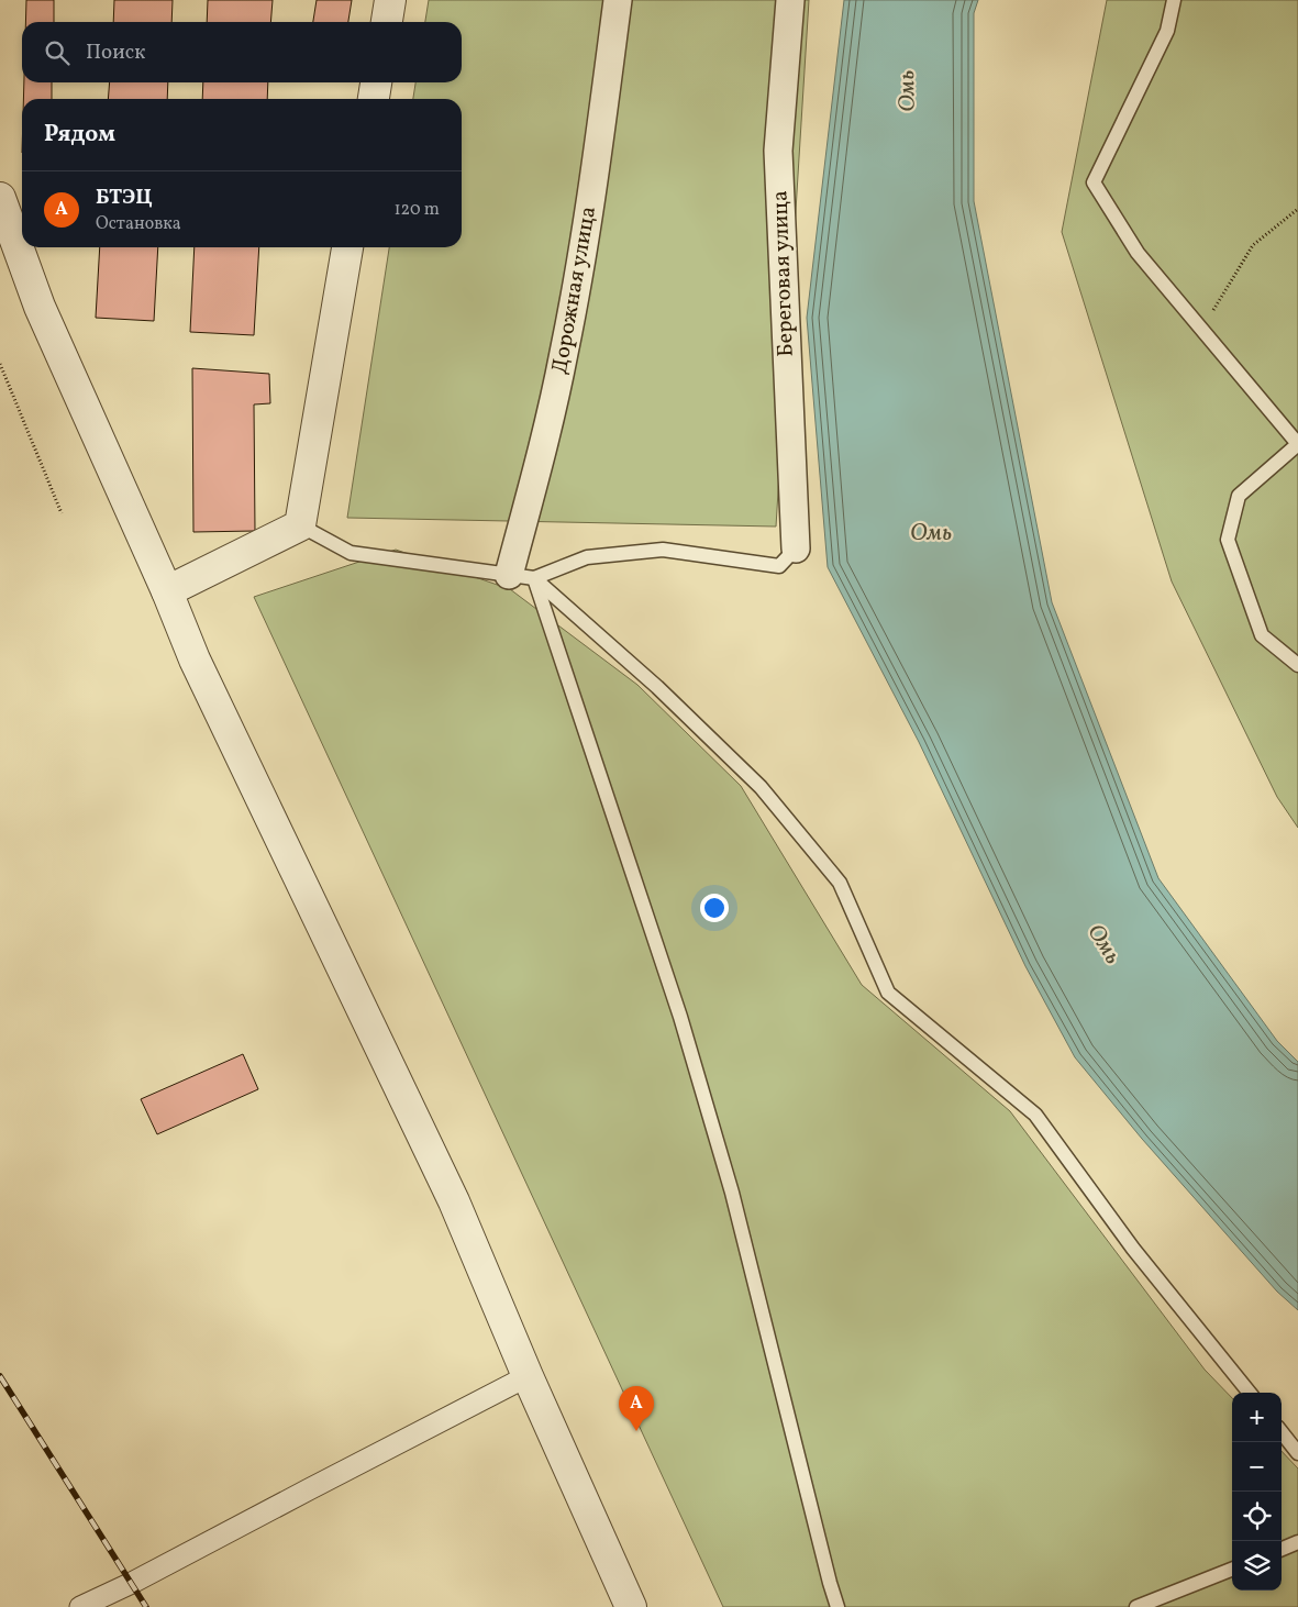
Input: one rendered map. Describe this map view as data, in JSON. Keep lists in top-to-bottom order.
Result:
{
  "streets": {
    "street": ["Береговая улица", "Дорожная улица"]
  },
  "water": ["Омь"],
  "page": {
    "search": "Поиск",
    "heading": "Рядом",
    "list": [
      {
        "mark": "A",
        "name": "БТЭЦ",
        "note": "Остановка",
        "value": "120 m"
      }
    ],
    "pins": "A",
    "map_buttons": ["+", "−"]
  }
}
